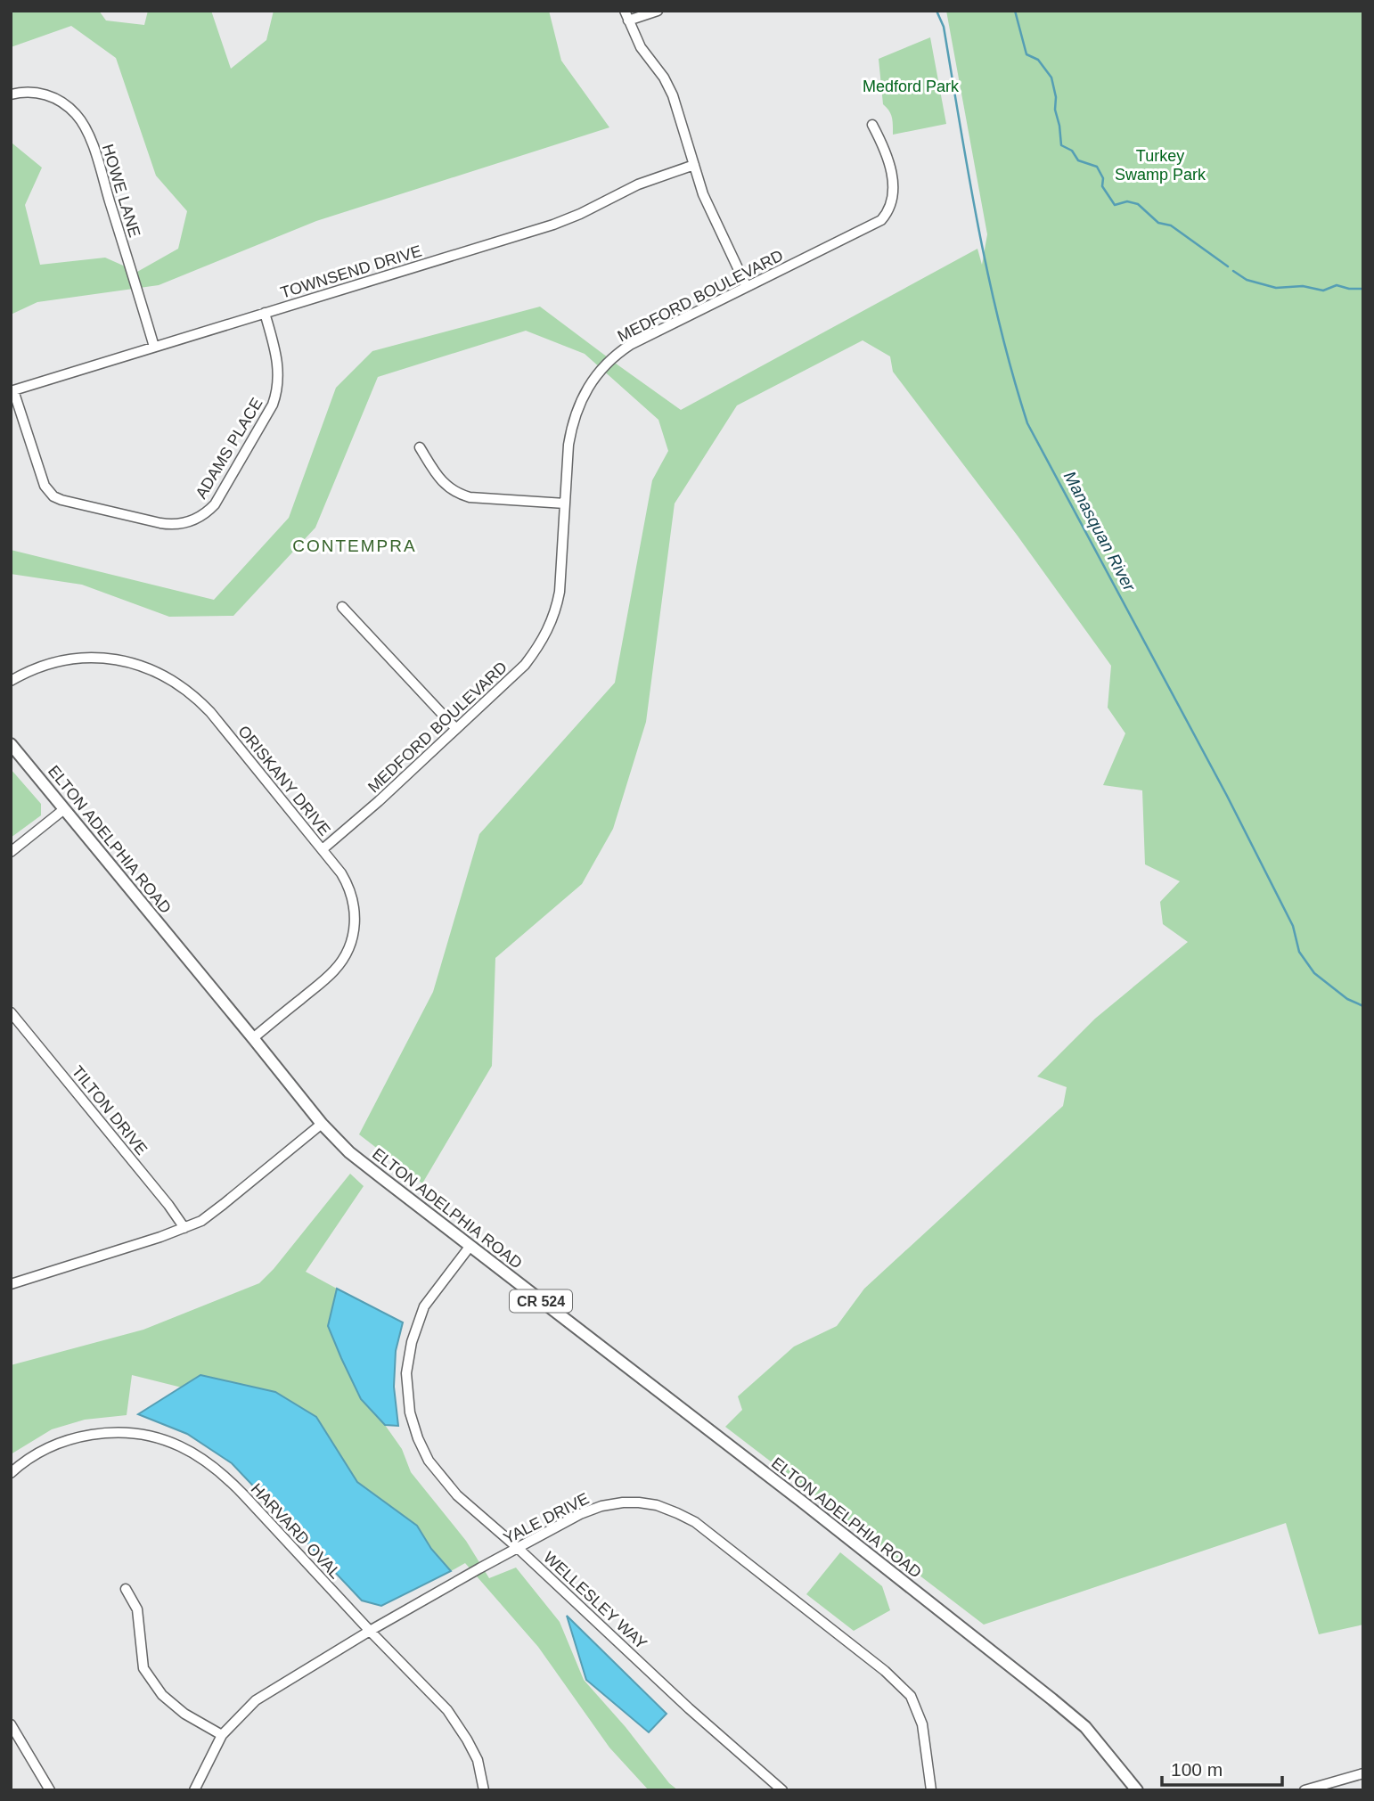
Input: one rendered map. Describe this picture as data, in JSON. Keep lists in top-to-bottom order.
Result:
{
  "streets": {
    "main road": ["ELTON ADELPHIA ROAD", "CR 524"],
    "street": [
      "HOWE LANE",
      "TOWNSEND DRIVE",
      "MEDFORD BOULEVARD",
      "ADAMS PLACE",
      "ORISKANY DRIVE",
      "TILTON DRIVE",
      "YALE DRIVE",
      "HARVARD OVAL",
      "WELLESLEY WAY"
    ]
  },
  "crossings": [
    ["HOWE LANE", "TOWNSEND DRIVE"],
    ["TOWNSEND DRIVE", "ADAMS PLACE"],
    ["MEDFORD BOULEVARD", "ORISKANY DRIVE"],
    ["ORISKANY DRIVE", "ELTON ADELPHIA ROAD"],
    ["ELTON ADELPHIA ROAD", "WELLESLEY WAY"],
    ["YALE DRIVE", "HARVARD OVAL"],
    ["YALE DRIVE", "WELLESLEY WAY"]
  ],
  "districts": ["CONTEMPRA"],
  "water": ["Manasquan River"],
  "parks": ["Medford Park", "Turkey Swamp Park"],
  "scale_bar": "100 m"
}
